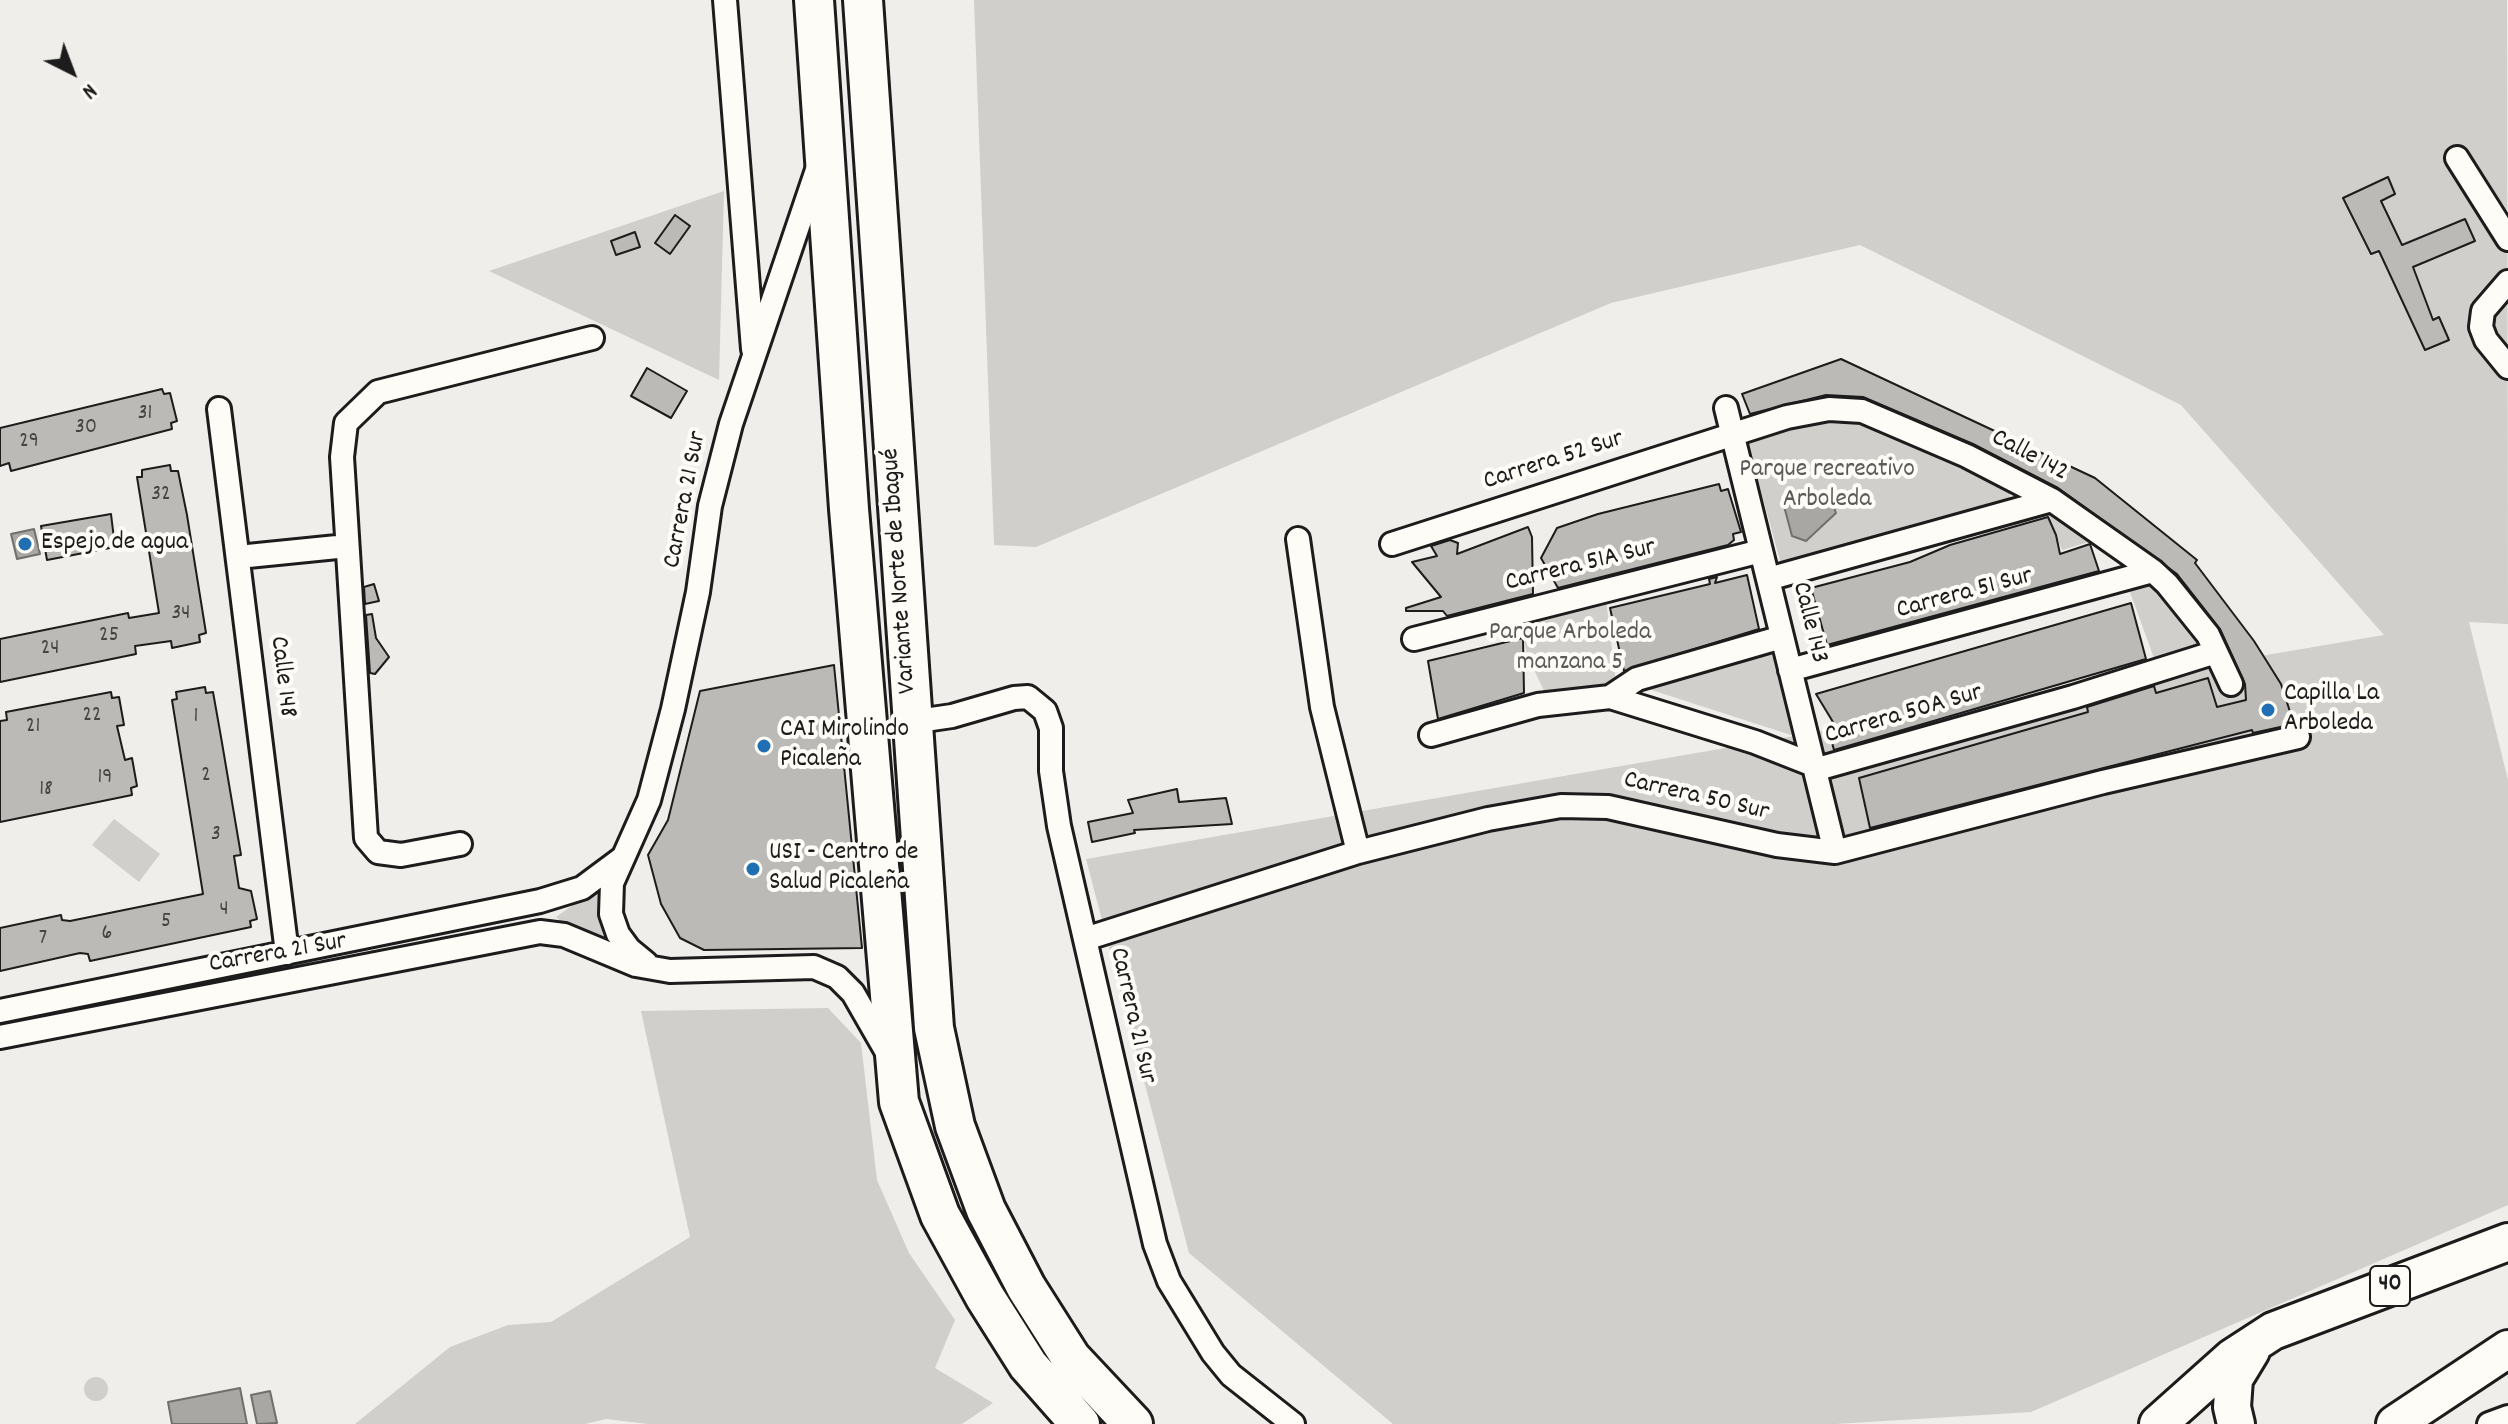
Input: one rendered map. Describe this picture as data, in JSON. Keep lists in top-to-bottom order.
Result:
{
  "streets": {
    "highway": ["Variante Norte de Ibagué"],
    "main road": ["40"],
    "street": [
      "Calle 142",
      "Carrera 52 Sur",
      "Carrera 21 Sur",
      "Carrera 51A Sur",
      "Carrera 51 Sur",
      "Calle 143",
      "Calle 148",
      "Carrera 50A Sur",
      "Carrera 50 Sur"
    ]
  },
  "crossings": [
    ["Calle 142", "Carrera 52 Sur"],
    ["Calle 142", "Carrera 51 Sur"],
    ["Calle 142", "Calle 143"],
    ["Calle 142", "Carrera 50A Sur"],
    ["Carrera 52 Sur", "Calle 143"],
    ["Carrera 21 Sur", "Variante Norte de Ibagué"],
    ["Carrera 21 Sur", "Calle 148"],
    ["Carrera 21 Sur", "Carrera 50 Sur"],
    ["Carrera 51A Sur", "Calle 143"],
    ["Carrera 51 Sur", "Calle 143"],
    ["Calle 143", "Carrera 50A Sur"],
    ["Calle 143", "Carrera 50 Sur"]
  ],
  "parks": ["Parque recreativo Arboleda", "Parque Arboleda manzana 5"],
  "places": [
    "Espejo de agua",
    "Capilla La Arboleda",
    "CAI Mirolindo Picaleña",
    "USI - Centro de Salud Picaleña"
  ],
  "house_numbers": [
    "31",
    "30",
    "29",
    "32",
    "34",
    "25",
    "24",
    "22",
    "1",
    "21",
    "2",
    "19",
    "18",
    "3",
    "4",
    "5",
    "6",
    "7"
  ],
  "north": "bottom right"
}
